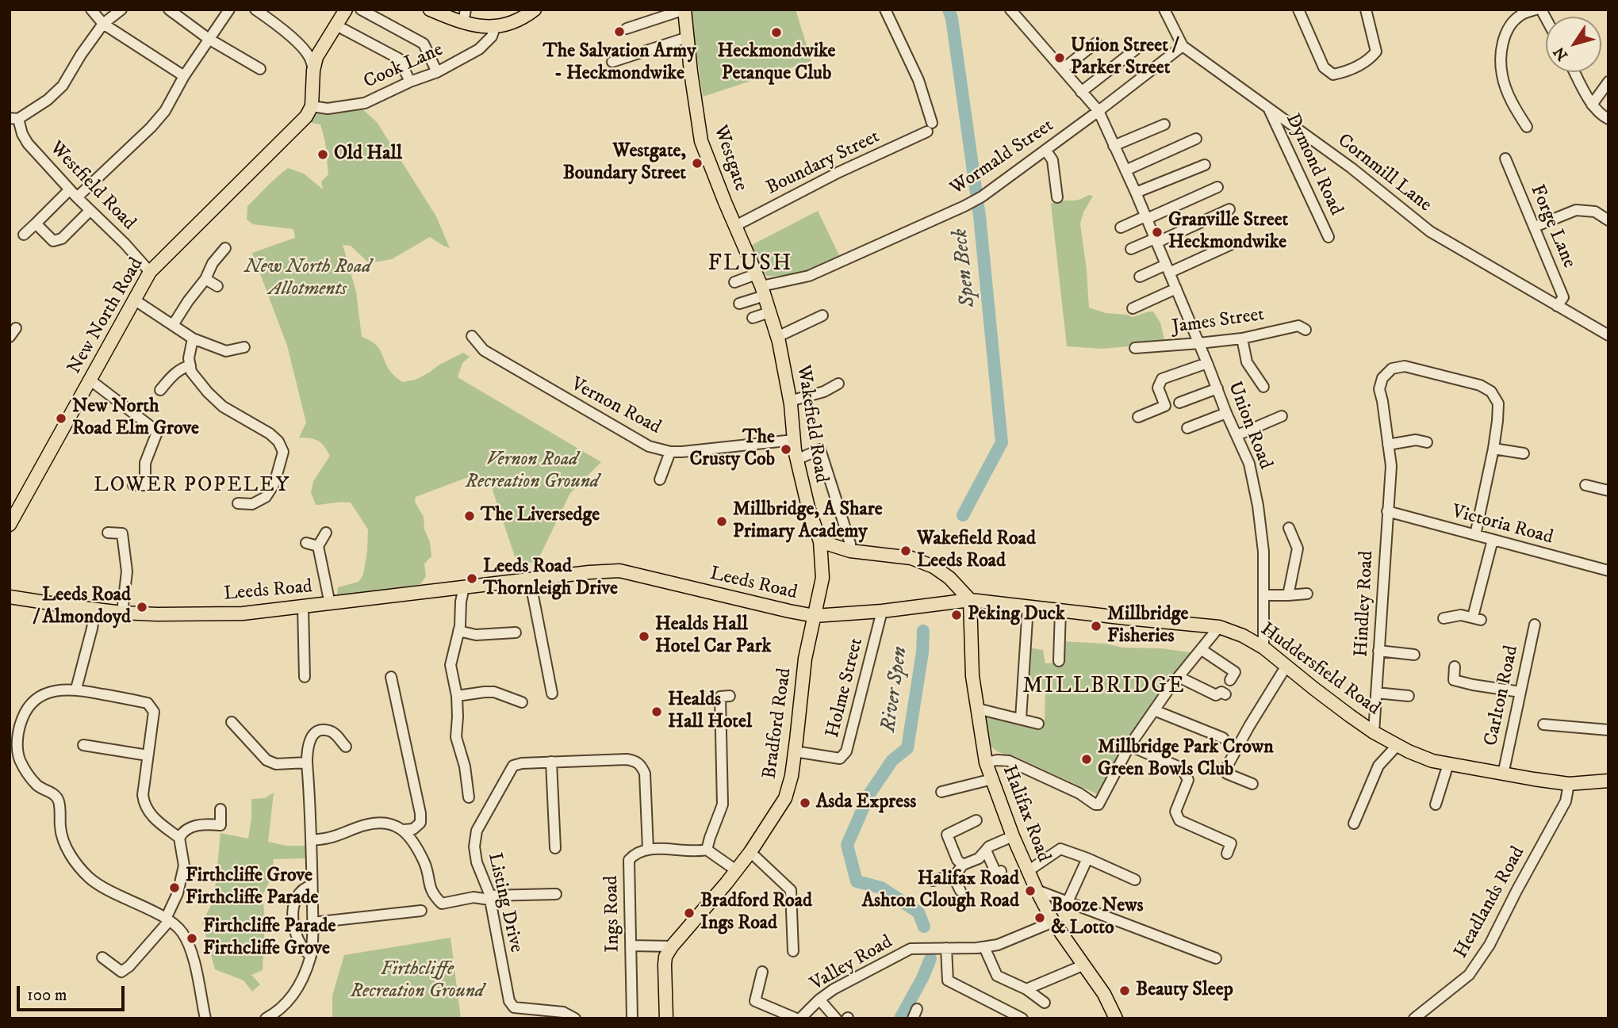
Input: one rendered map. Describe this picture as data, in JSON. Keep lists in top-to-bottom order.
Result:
{
  "streets": {
    "main road": [
      "Westgate",
      "New North Road",
      "Wakefield Road",
      "Leeds Road",
      "Huddersfield Road",
      "Bradford Road",
      "Halifax Road"
    ],
    "street": [
      "Cook Lane",
      "Wormald Street",
      "Boundary Street",
      "Dymond Road",
      "Cornmill Lane",
      "Westfield Road",
      "Forge Lane",
      "James Street",
      "Vernon Road",
      "Union Road",
      "Victoria Road",
      "Hindley Road",
      "Holme Street",
      "Carlton Road",
      "Listing Drive",
      "Headlands Road",
      "Ings Road",
      "Valley Road"
    ]
  },
  "crossings": [
    ["Cook Lane", "New North Road"],
    ["Wormald Street", "Cornmill Lane"],
    ["Wormald Street", "Wakefield Road"],
    ["Wormald Street", "Union Road"],
    ["Westgate", "Boundary Street"],
    ["Westgate", "Wakefield Road"],
    ["Dymond Road", "Cornmill Lane"],
    ["Cornmill Lane", "Forge Lane"],
    ["Westfield Road", "New North Road"],
    ["James Street", "Union Road"],
    ["Vernon Road", "Wakefield Road"],
    ["Wakefield Road", "Bradford Road"],
    ["Union Road", "Huddersfield Road"],
    ["Victoria Road", "Hindley Road"],
    ["Leeds Road", "Huddersfield Road"],
    ["Leeds Road", "Holme Street"],
    ["Leeds Road", "Bradford Road"],
    ["Leeds Road", "Halifax Road"],
    ["Hindley Road", "Huddersfield Road"],
    ["Huddersfield Road", "Carlton Road"],
    ["Huddersfield Road", "Halifax Road"],
    ["Huddersfield Road", "Headlands Road"],
    ["Holme Street", "Bradford Road"],
    ["Halifax Road", "Valley Road"],
    ["Listing Drive", "Ings Road"]
  ],
  "districts": ["FLUSH", "LOWER POPELEY", "MILLBRIDGE"],
  "water": ["Spen Beck", "River Spen"],
  "parks": ["New North Road Allotments", "Vernon Road Recreation Ground", "Firthcliffe Recreation Ground"],
  "places": [
    "The Salvation Army - Heckmondwike",
    "Heckmondwike Petanque Club",
    "Union Street / Parker Street",
    "Old Hall",
    "Westgate, Boundary Street",
    "Granville Street Heckmondwike",
    "New North Road Elm Grove",
    "The Crusty Cob",
    "The Liversedge",
    "Millbridge, A Share Primary Academy",
    "Wakefield Road Leeds Road",
    "Leeds Road Thornleigh Drive",
    "Leeds Road / Almondoyd",
    "Peking Duck",
    "Millbridge Fisheries",
    "Healds Hall Hotel Car Park",
    "Healds Hall Hotel",
    "Millbridge Park Crown Green Bowls Club",
    "Asda Express",
    "Firthcliffe Grove Firthcliffe Parade",
    "Halifax Road Ashton Clough Road",
    "Bradford Road Ings Road",
    "Booze News & Lotto",
    "Firthcliffe Parade Firthcliffe Grove",
    "Beauty Sleep"
  ],
  "scale_bar": "100 m",
  "north": "bottom left"
}
